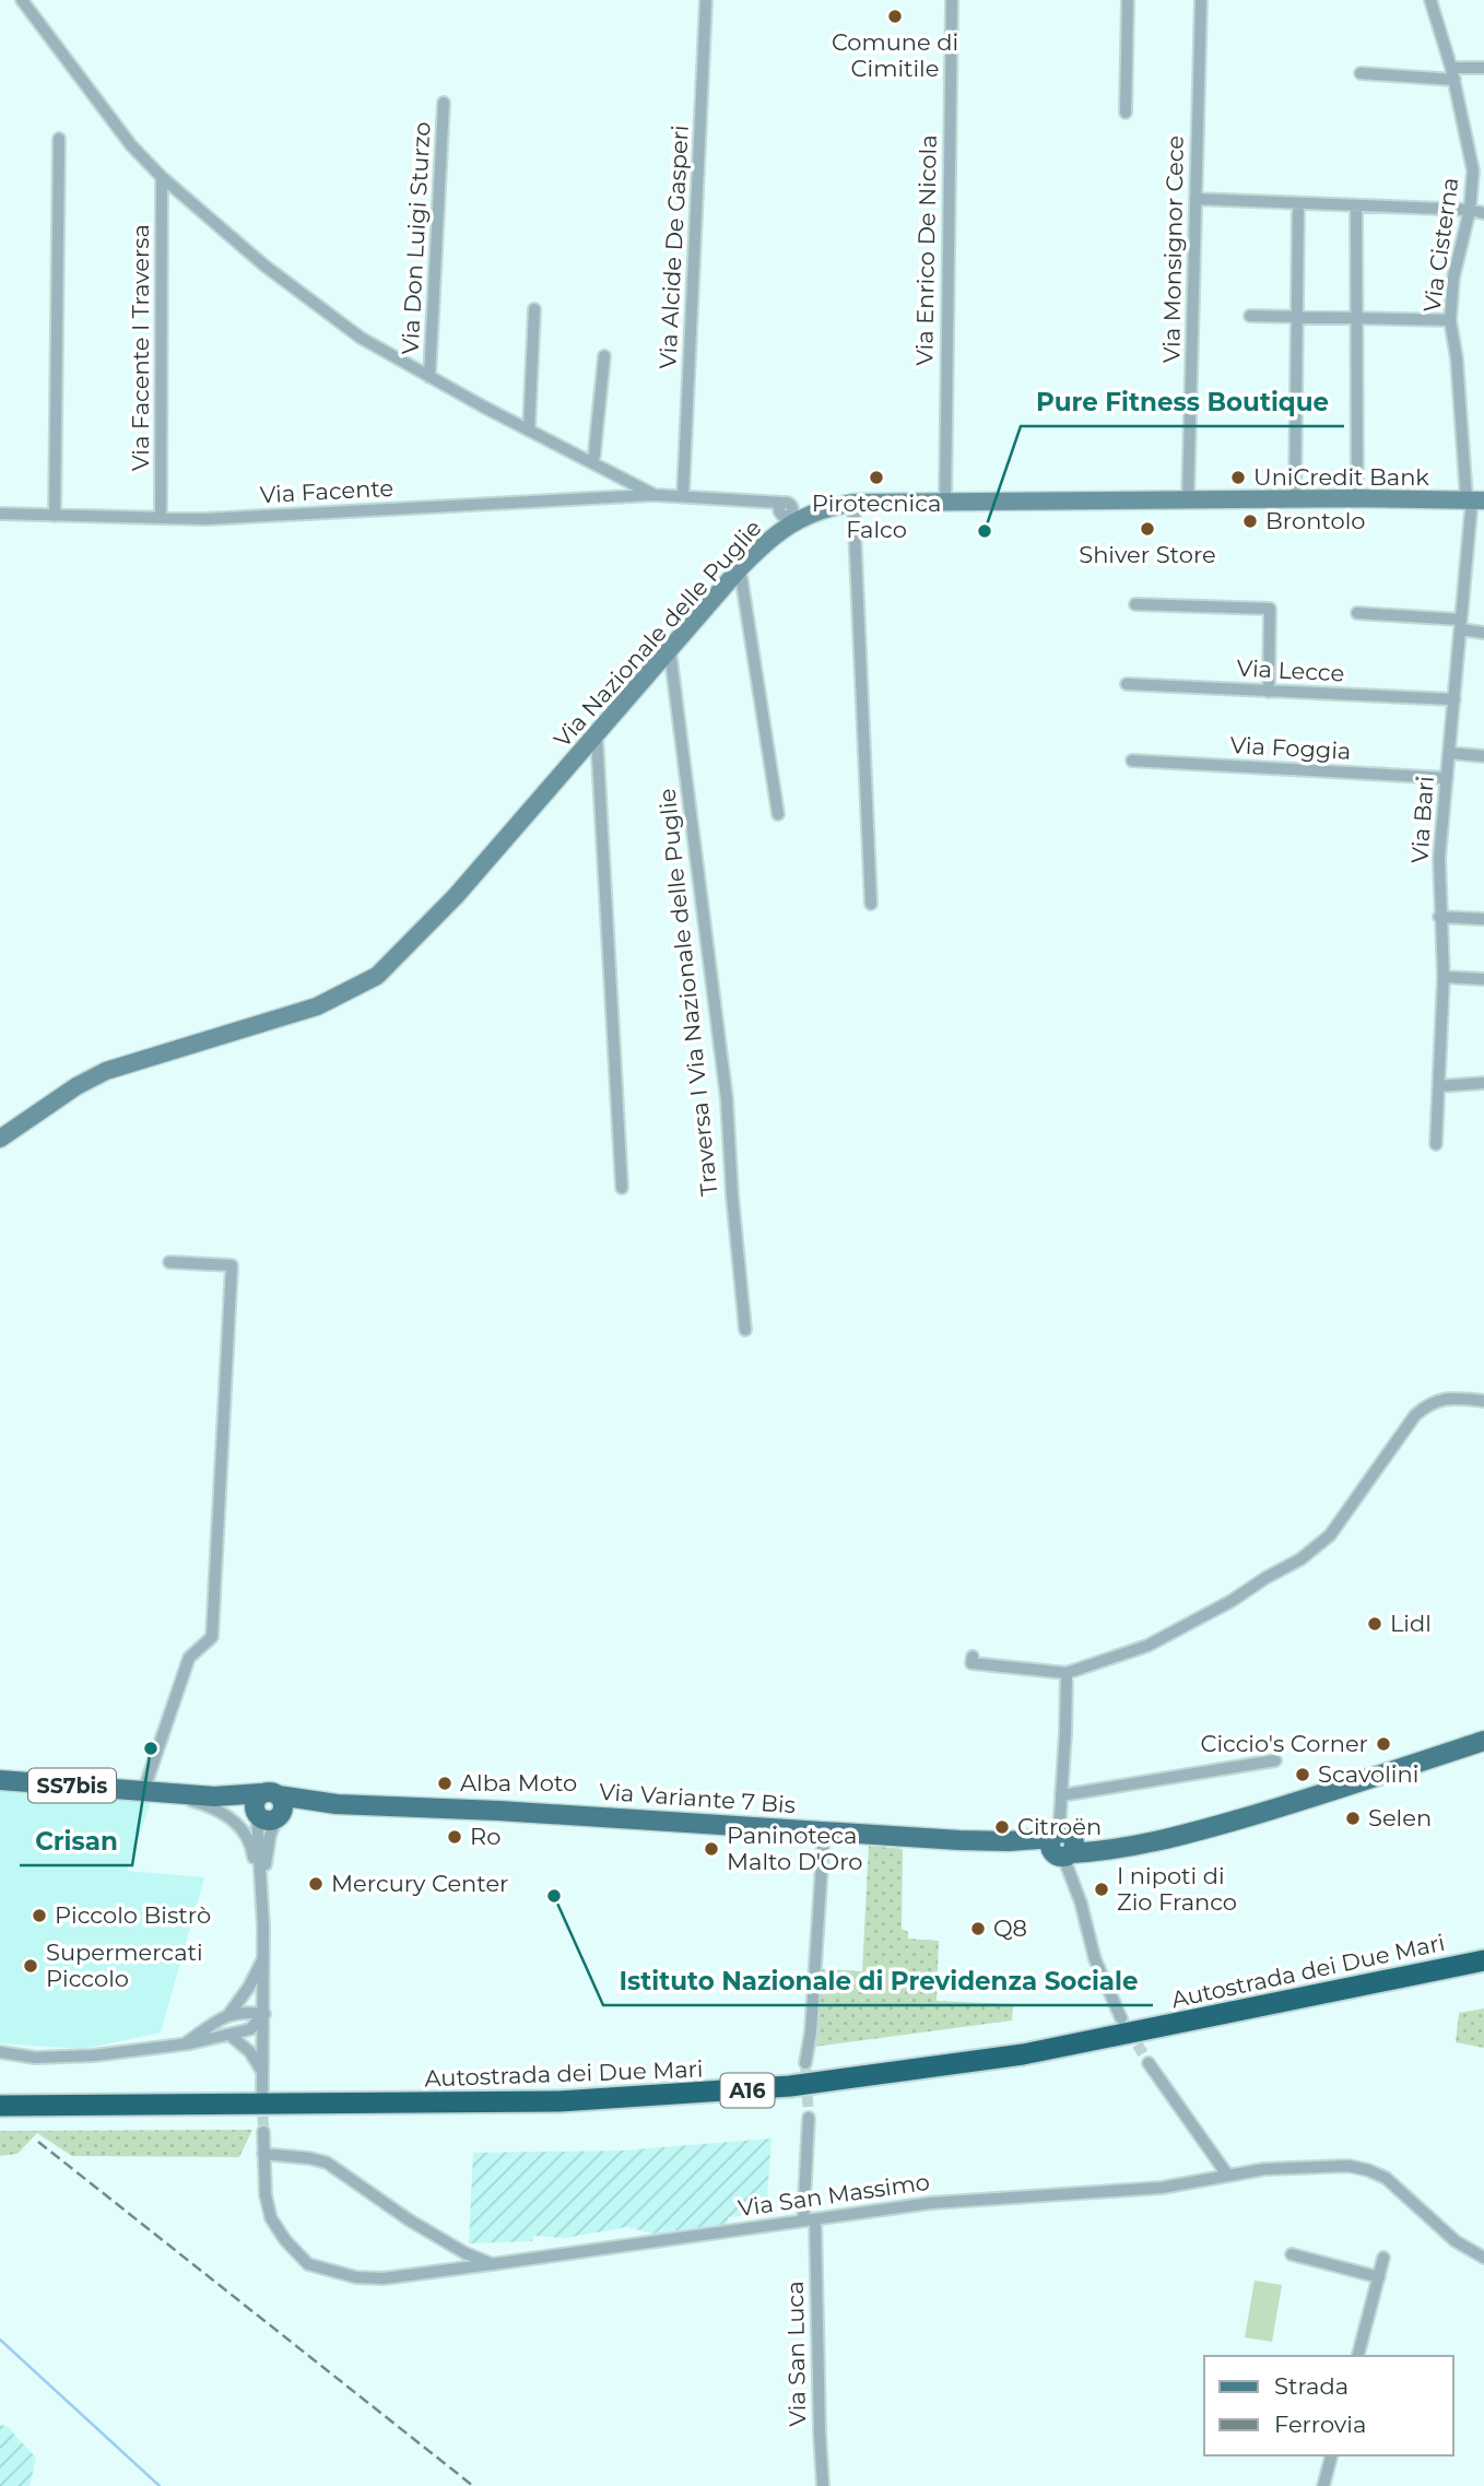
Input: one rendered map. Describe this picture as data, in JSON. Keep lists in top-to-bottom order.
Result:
{
  "streets": {
    "highway": ["Autostrada dei Due Mari", "A16"],
    "main road": ["Via Nazionale delle Puglie", "SS7bis", "Via Variante 7 Bis"],
    "street": [
      "Via Don Luigi Sturzo",
      "Via Cisterna",
      "Via Alcide De Gasperi",
      "Via Monsignor Cece",
      "Via Enrico De Nicola",
      "Via Facente I Traversa",
      "Via Facente",
      "Via Lecce",
      "Via Foggia",
      "Via Bari",
      "Traversa I Via Nazionale delle Puglie",
      "Via San Massimo",
      "Via San Luca"
    ]
  },
  "crossings": [
    ["Via Don Luigi Sturzo", "Via Alcide De Gasperi"],
    ["Via Don Luigi Sturzo", "Via Facente I Traversa"],
    ["Via Don Luigi Sturzo", "Via Facente"],
    ["Via Don Luigi Sturzo", "Via Nazionale delle Puglie"],
    ["Via Cisterna", "Via Nazionale delle Puglie"],
    ["Via Cisterna", "Via Bari"],
    ["Via Monsignor Cece", "Via Nazionale delle Puglie"],
    ["Via Enrico De Nicola", "Via Nazionale delle Puglie"],
    ["Via Facente I Traversa", "Via Facente"],
    ["Via Nazionale delle Puglie", "Via Bari"],
    ["Via Nazionale delle Puglie", "Traversa I Via Nazionale delle Puglie"],
    ["Via Lecce", "Via Bari"],
    ["Via Foggia", "Via Bari"],
    ["Via San Massimo", "Via San Luca"]
  ],
  "places": [
    "Comune di Cimitile",
    "Pirotecnica Falco",
    "UniCredit Bank",
    "Brontolo",
    "Shiver Store",
    "Pure Fitness Boutique",
    "Lidl",
    "Ciccio's Corner",
    "Crisan",
    "Scavolini",
    "Alba Moto",
    "Selen",
    "Citroën",
    "Ro",
    "Paninoteca Malto D'Oro",
    "Mercury Center",
    "I nipoti di Zio Franco",
    "Istituto Nazionale di Previdenza Sociale",
    "Piccolo Bistrò",
    "Q8",
    "Supermercati Piccolo"
  ],
  "legend": ["Strada", "Ferrovia"]
}
